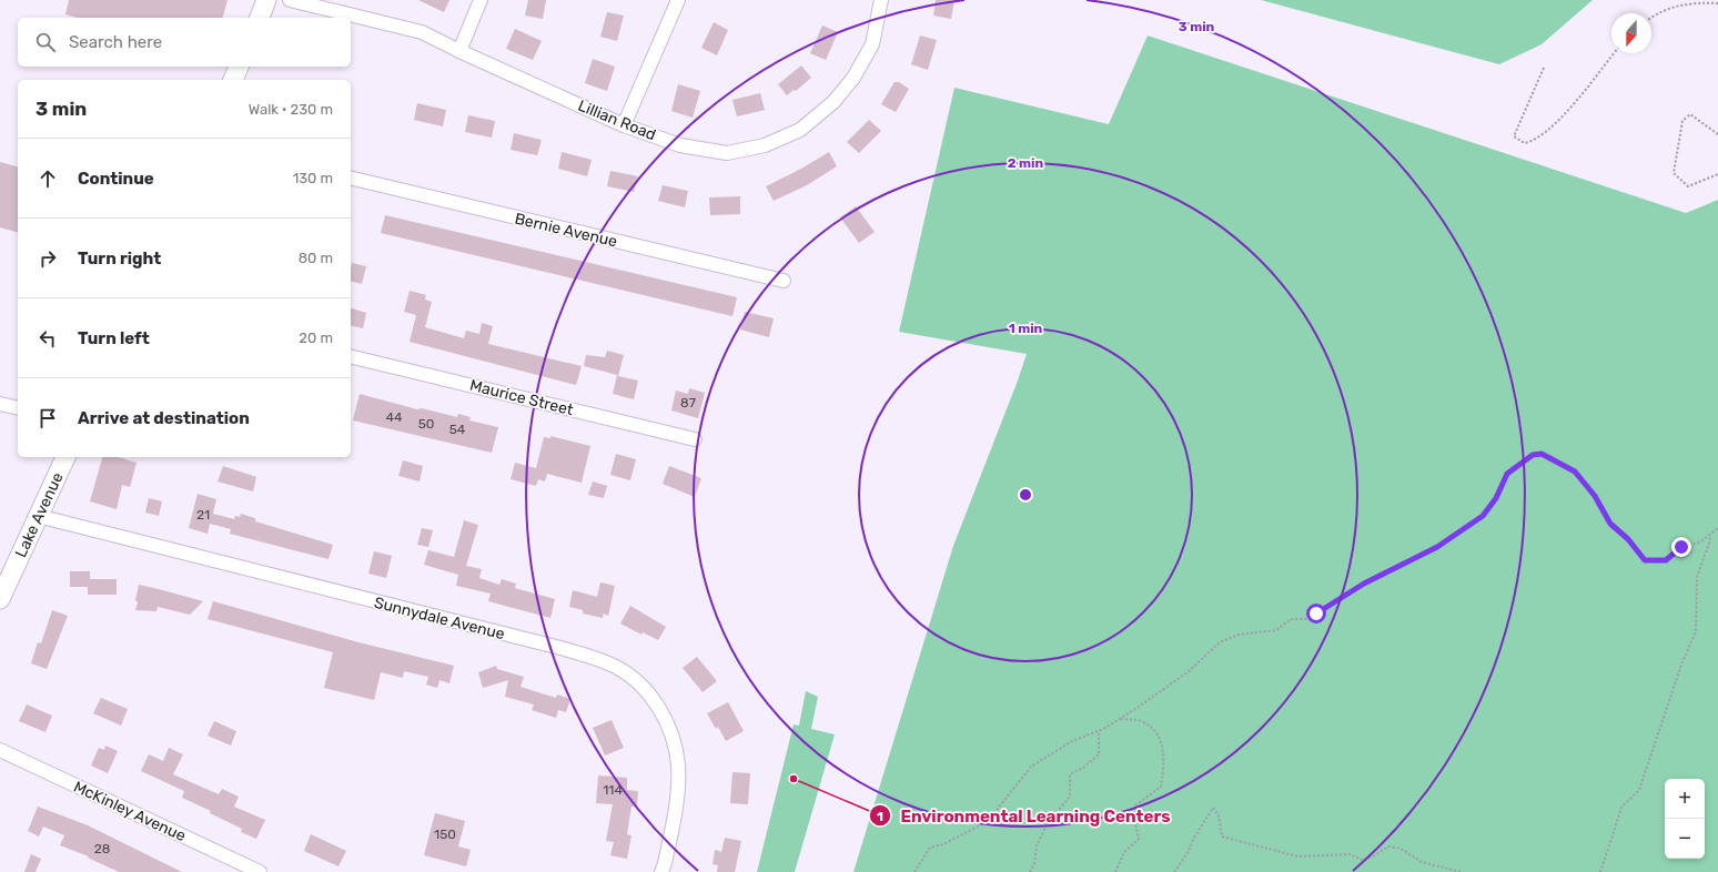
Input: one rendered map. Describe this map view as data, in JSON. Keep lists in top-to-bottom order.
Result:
{
  "streets": {
    "main road": ["Lake Avenue"],
    "street": [
      "Lillian Road",
      "Bernie Avenue",
      "Maurice Street",
      "Sunnydale Avenue",
      "McKinley Avenue"
    ]
  },
  "crossings": [
    ["Lake Avenue", "Sunnydale Avenue"]
  ],
  "places": ["Environmental Learning Centers"],
  "house_numbers": [
    "87",
    "44",
    "50",
    "54",
    "21",
    "114",
    "150",
    "28"
  ],
  "north": "bottom",
  "page": {
    "search": "Search here",
    "heading": ["3 min", "Walk · 230 m"],
    "list": [
      ["Continue", "130 m"],
      ["Turn right", "80 m"],
      ["Turn left", "20 m"],
      "Arrive at destination"
    ],
    "map_buttons": ["+", "−"]
  },
  "rings": ["3 min", "2 min", "1 min"]
}
